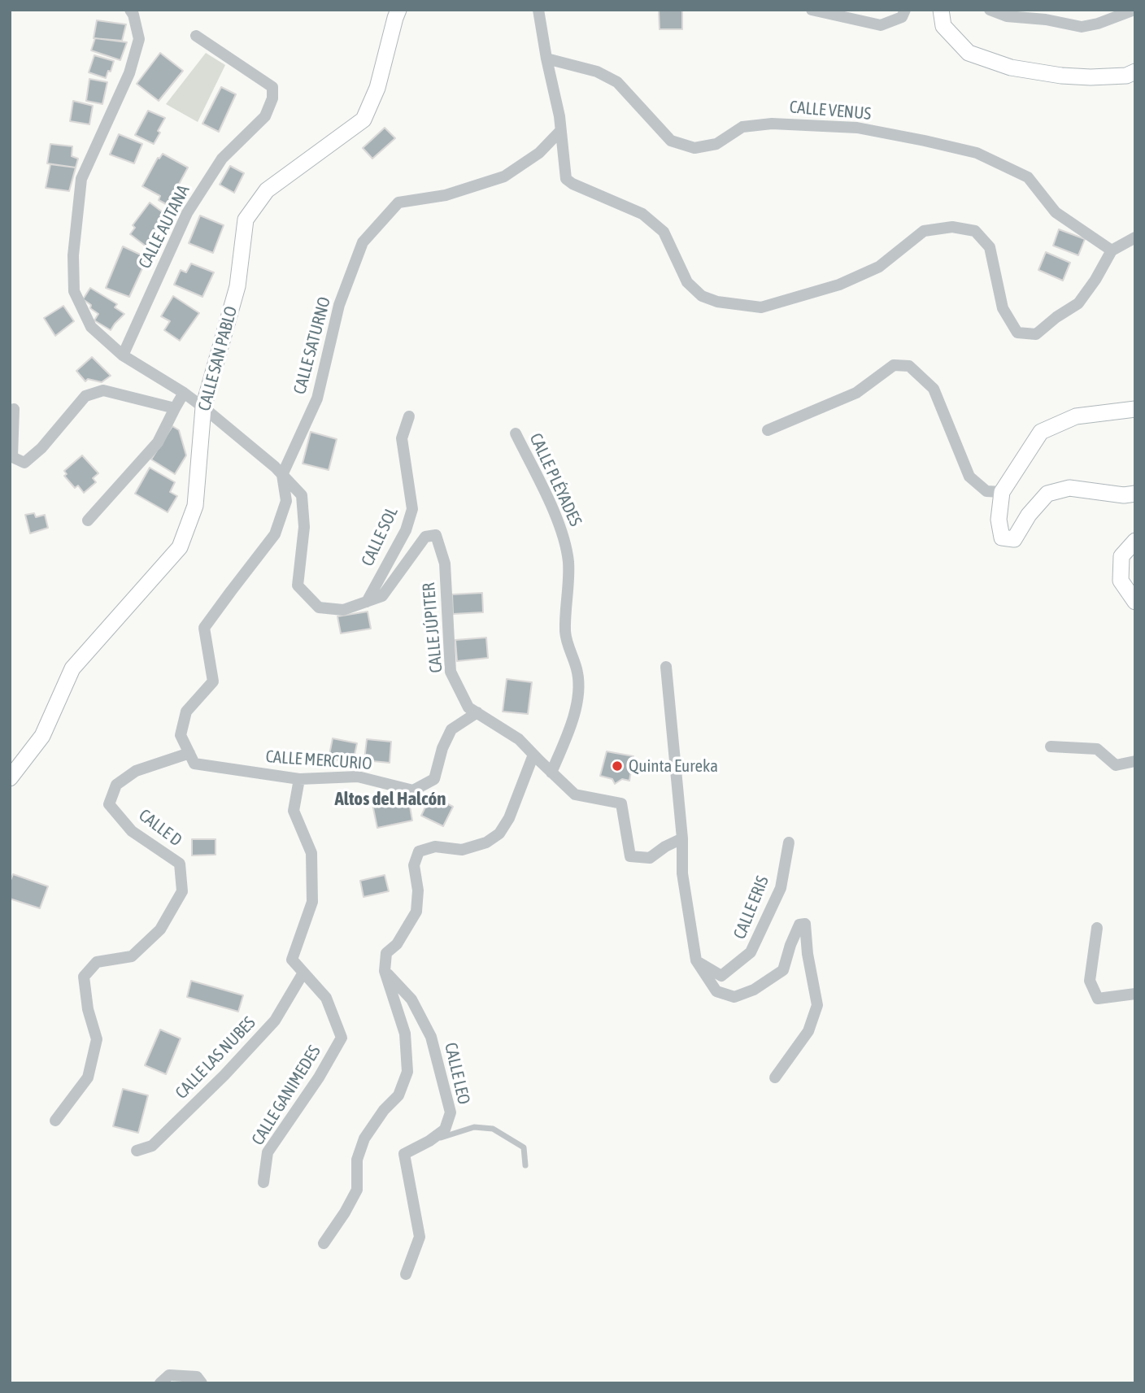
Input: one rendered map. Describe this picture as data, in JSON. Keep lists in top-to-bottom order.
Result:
{
  "streets": {
    "street": [
      "CALLE VENUS",
      "CALLE AUTANA",
      "CALLE SATURNO",
      "CALLE SAN PABLO",
      "CALLE PLÉYADES",
      "CALLE SOL",
      "CALLE JÚPITER",
      "CALLE MERCURIO",
      "CALLE D",
      "CALLE ERIS",
      "CALLE LAS NUBES",
      "CALLE LEO",
      "CALLE GANIMEDES"
    ]
  },
  "crossings": [
    ["CALLE AUTANA", "CALLE JÚPITER"],
    ["CALLE SATURNO", "CALLE JÚPITER"],
    ["CALLE SAN PABLO", "CALLE JÚPITER"],
    ["CALLE PLÉYADES", "CALLE JÚPITER"],
    ["CALLE SOL", "CALLE JÚPITER"],
    ["CALLE JÚPITER", "CALLE MERCURIO"],
    ["CALLE MERCURIO", "CALLE D"],
    ["CALLE MERCURIO", "CALLE GANIMEDES"],
    ["CALLE LAS NUBES", "CALLE GANIMEDES"]
  ],
  "districts": ["Altos del Halcón"],
  "places": ["Quinta Eureka"]
}
